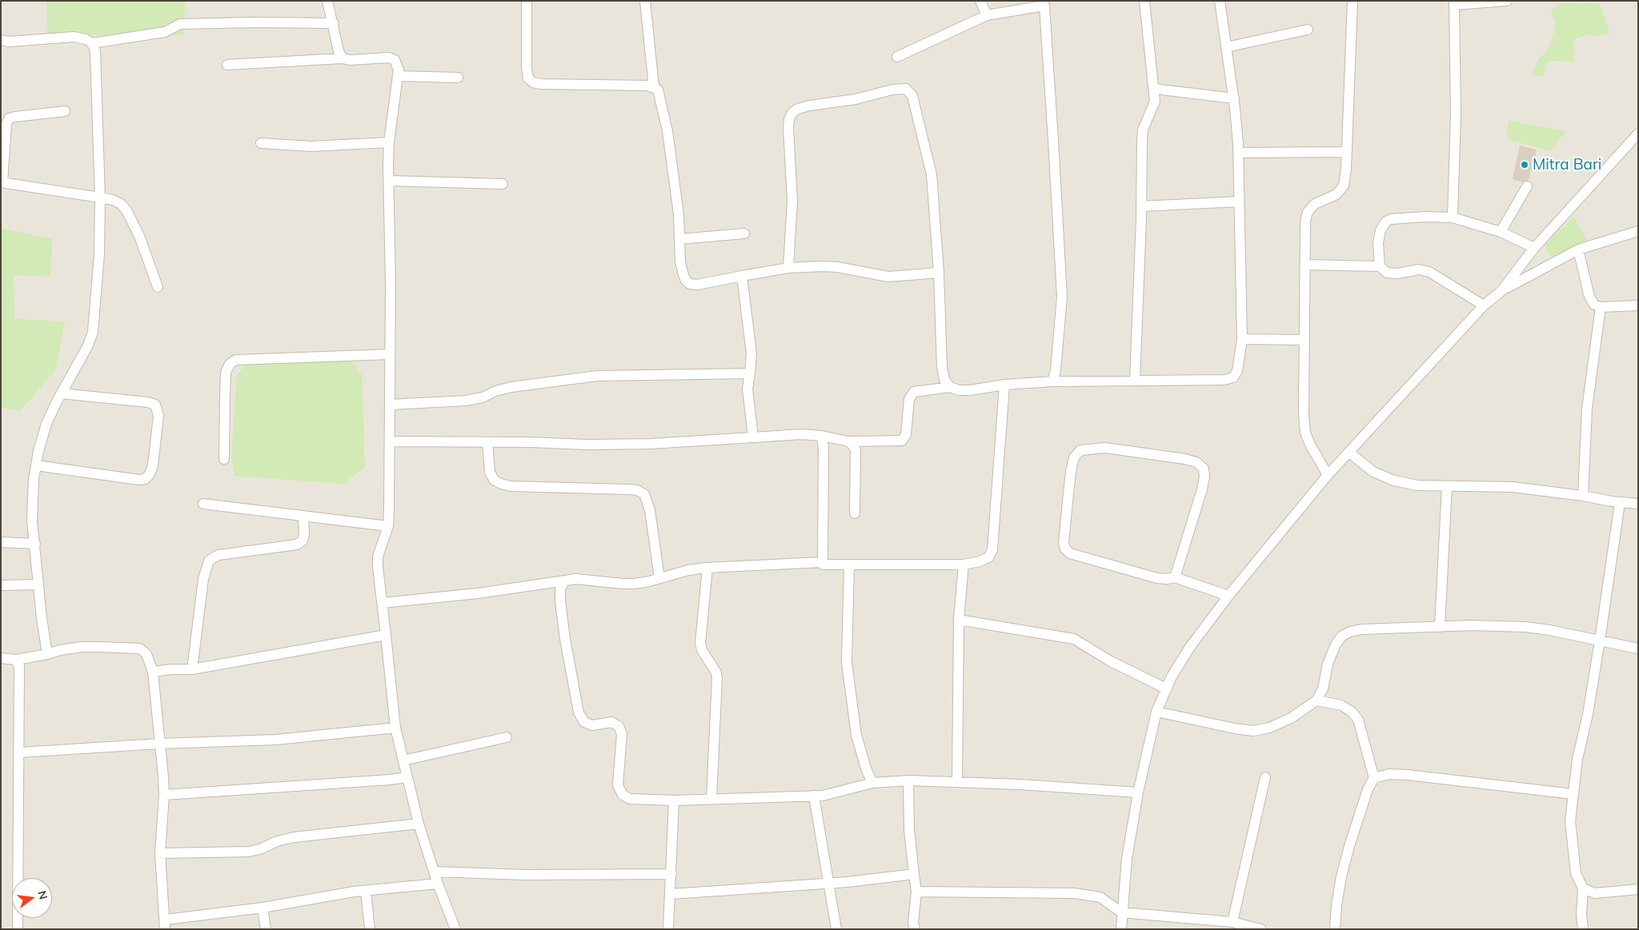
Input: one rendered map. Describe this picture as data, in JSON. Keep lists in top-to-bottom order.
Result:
{
  "places": ["Mitra Bari"],
  "north": "right"
}
